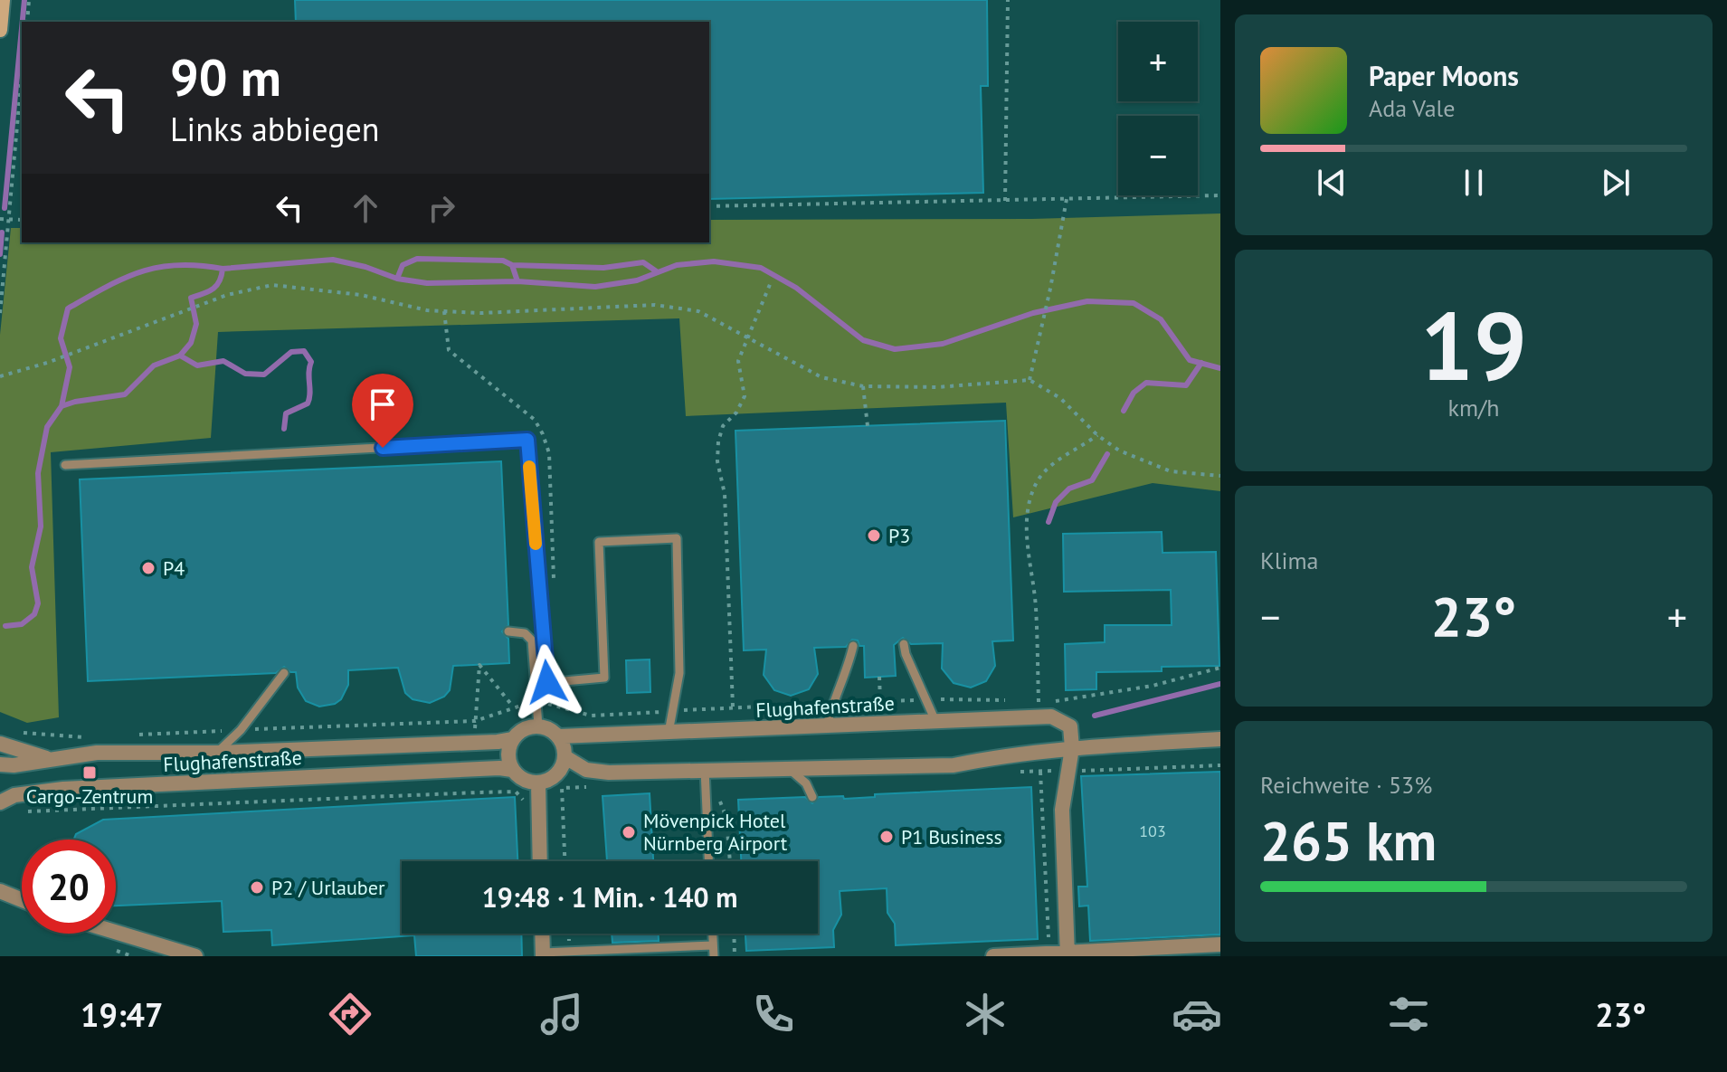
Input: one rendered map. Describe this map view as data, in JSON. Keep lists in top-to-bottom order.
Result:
{
  "streets": {
    "street": ["Flughafenstraße"]
  },
  "places": {
    "other": [
      "P3",
      "P4",
      "Mövenpick Hotel Nürnberg Airport",
      "P1 Business",
      "P2 / Urlauber"
    ],
    "transit": ["Cargo-Zentrum"]
  },
  "house_numbers": ["103"],
  "page": {
    "map_buttons": ["+", "−"],
    "turn": ["90 m", "Links abbiegen"],
    "song": ["Paper Moons", "Ada Vale"],
    "tile": [
      ["19", "km/h"],
      "Klima",
      ["Reichweite · 53%", "265 km"]
    ],
    "heat": ["−", "23°", "+"],
    "limit": "20",
    "trip": "19:48 · 1 Min. · 140 m",
    "tabs": ["19:47", "23°"]
  }
}
